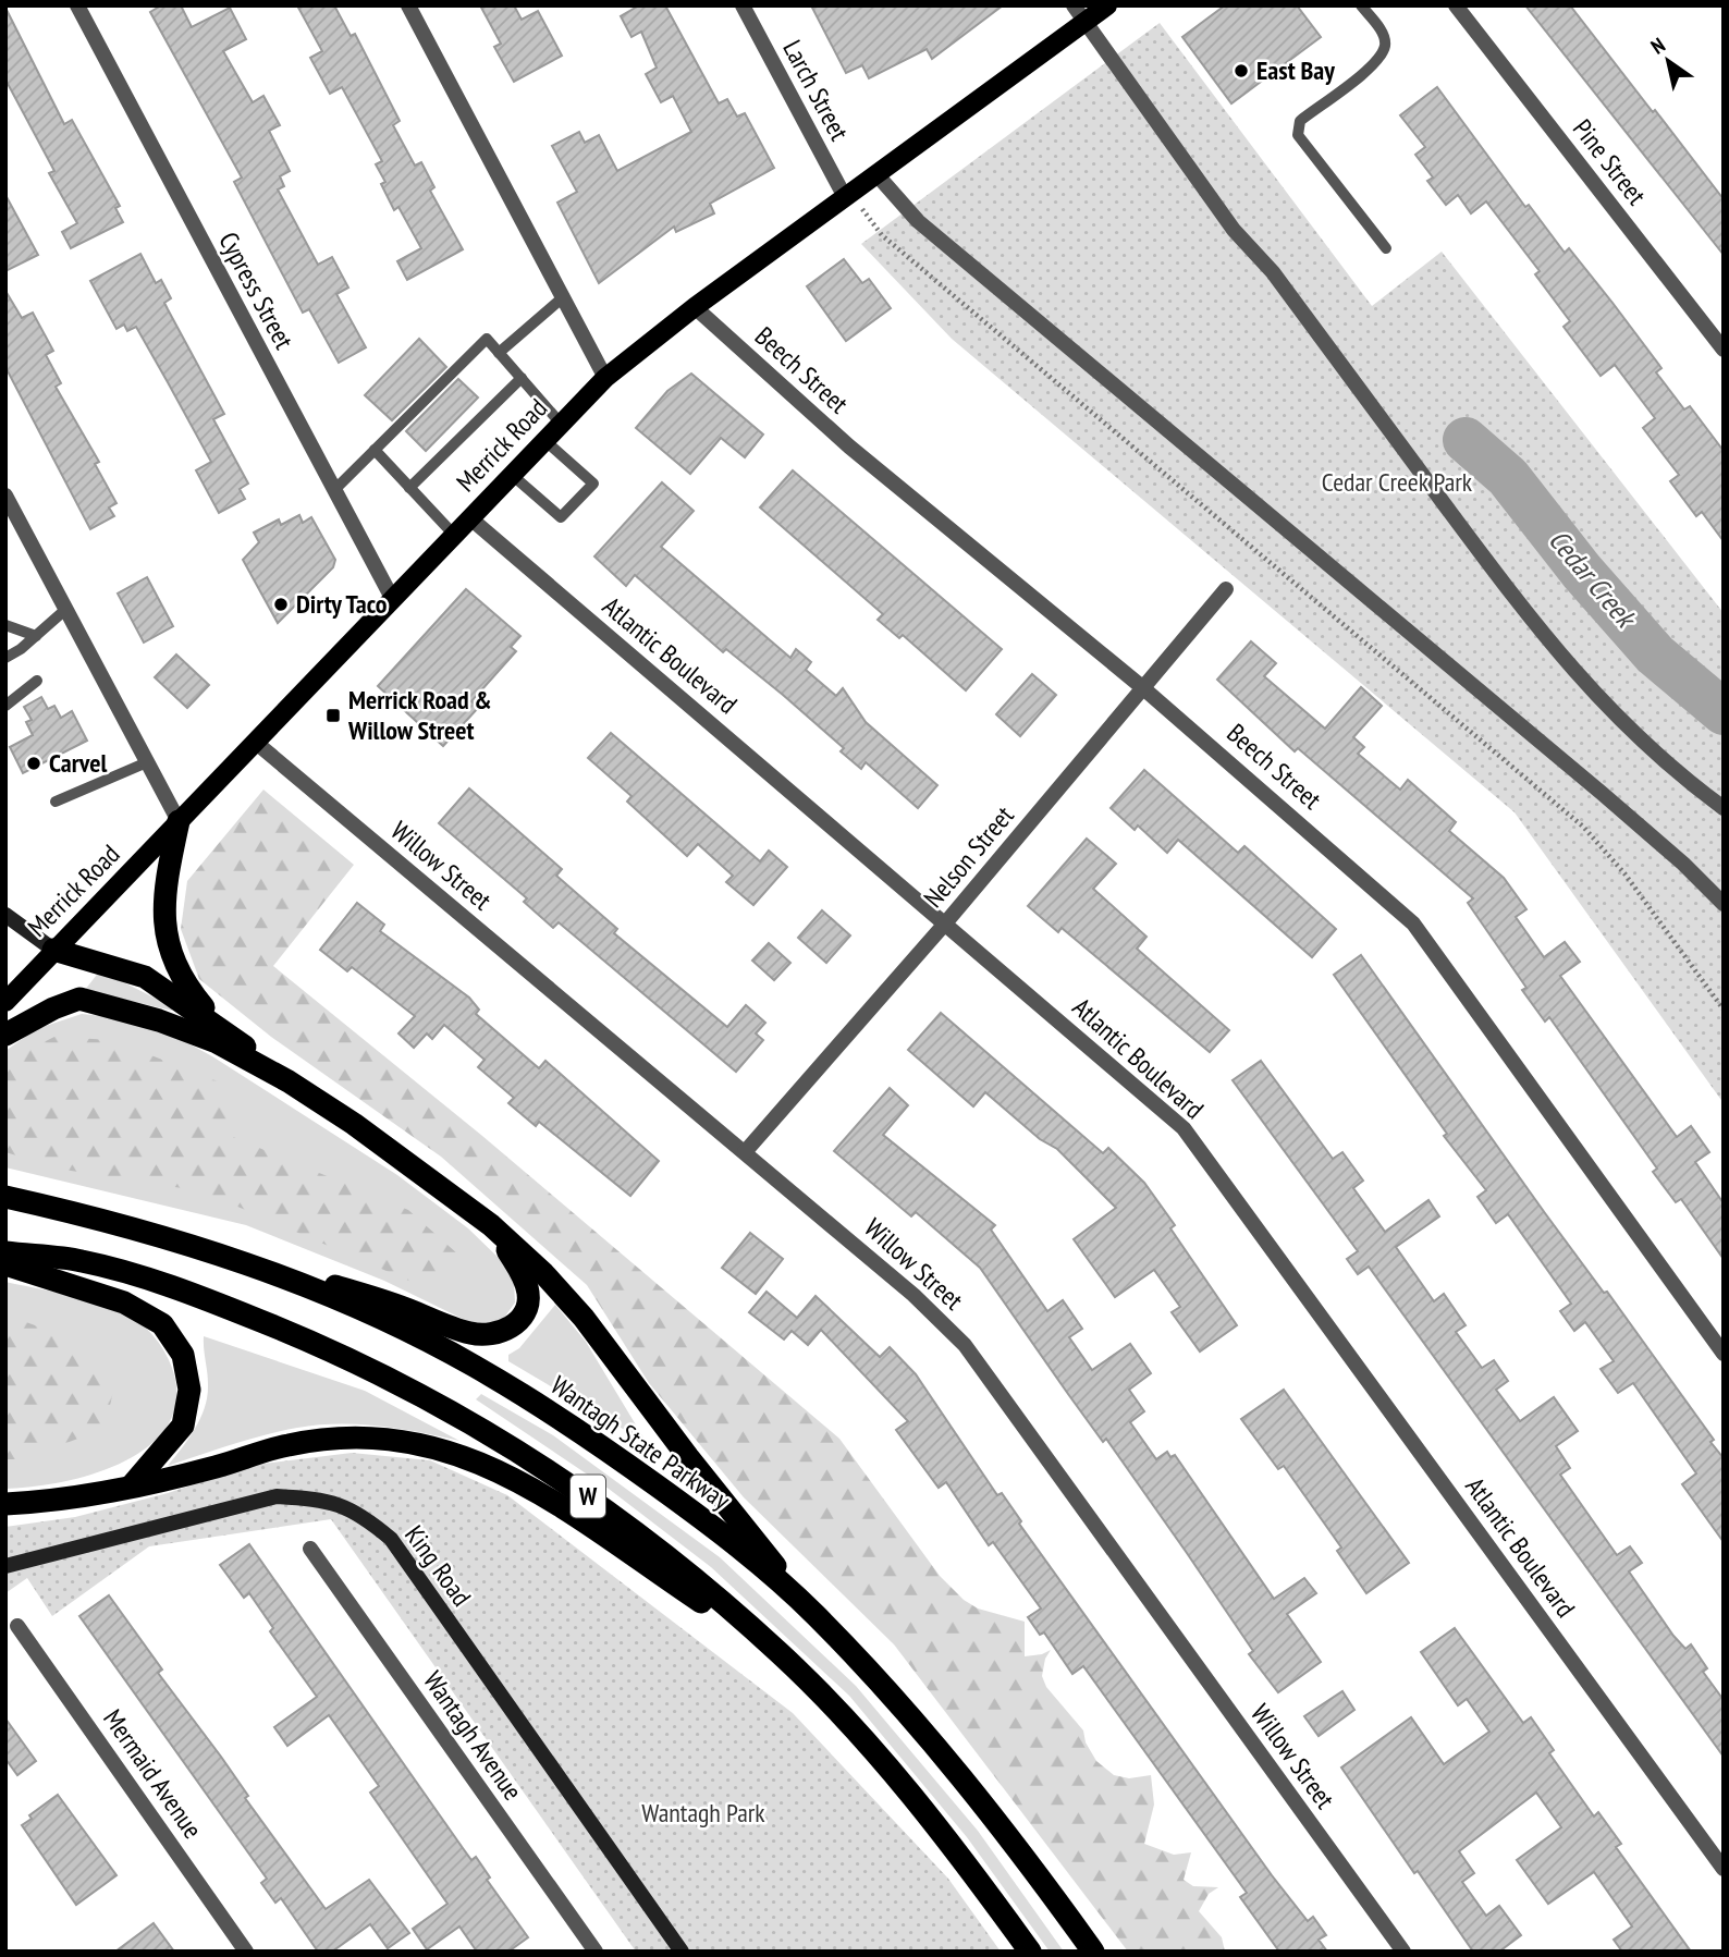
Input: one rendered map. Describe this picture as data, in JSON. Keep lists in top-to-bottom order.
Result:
{
  "streets": {
    "highway": ["Wantagh State Parkway", "W"],
    "main road": ["Merrick Road"],
    "street": [
      "Larch Street",
      "Pine Street",
      "Cypress Street",
      "Beech Street",
      "Atlantic Boulevard",
      "Nelson Street",
      "Willow Street",
      "King Road",
      "Wantagh Avenue",
      "Mermaid Avenue"
    ]
  },
  "crossings": [
    ["Larch Street", "Merrick Road"],
    ["Cypress Street", "Merrick Road"],
    ["Beech Street", "Merrick Road"],
    ["Beech Street", "Nelson Street"],
    ["Merrick Road", "Atlantic Boulevard"],
    ["Merrick Road", "Willow Street"],
    ["Atlantic Boulevard", "Nelson Street"],
    ["Nelson Street", "Willow Street"]
  ],
  "water": ["Cedar Creek"],
  "parks": ["Cedar Creek Park", "Wantagh Park"],
  "places": {
    "other": ["East Bay", "Dirty Taco", "Carvel"],
    "transit": ["Merrick Road & Willow Street"]
  },
  "north": "top left"
}
